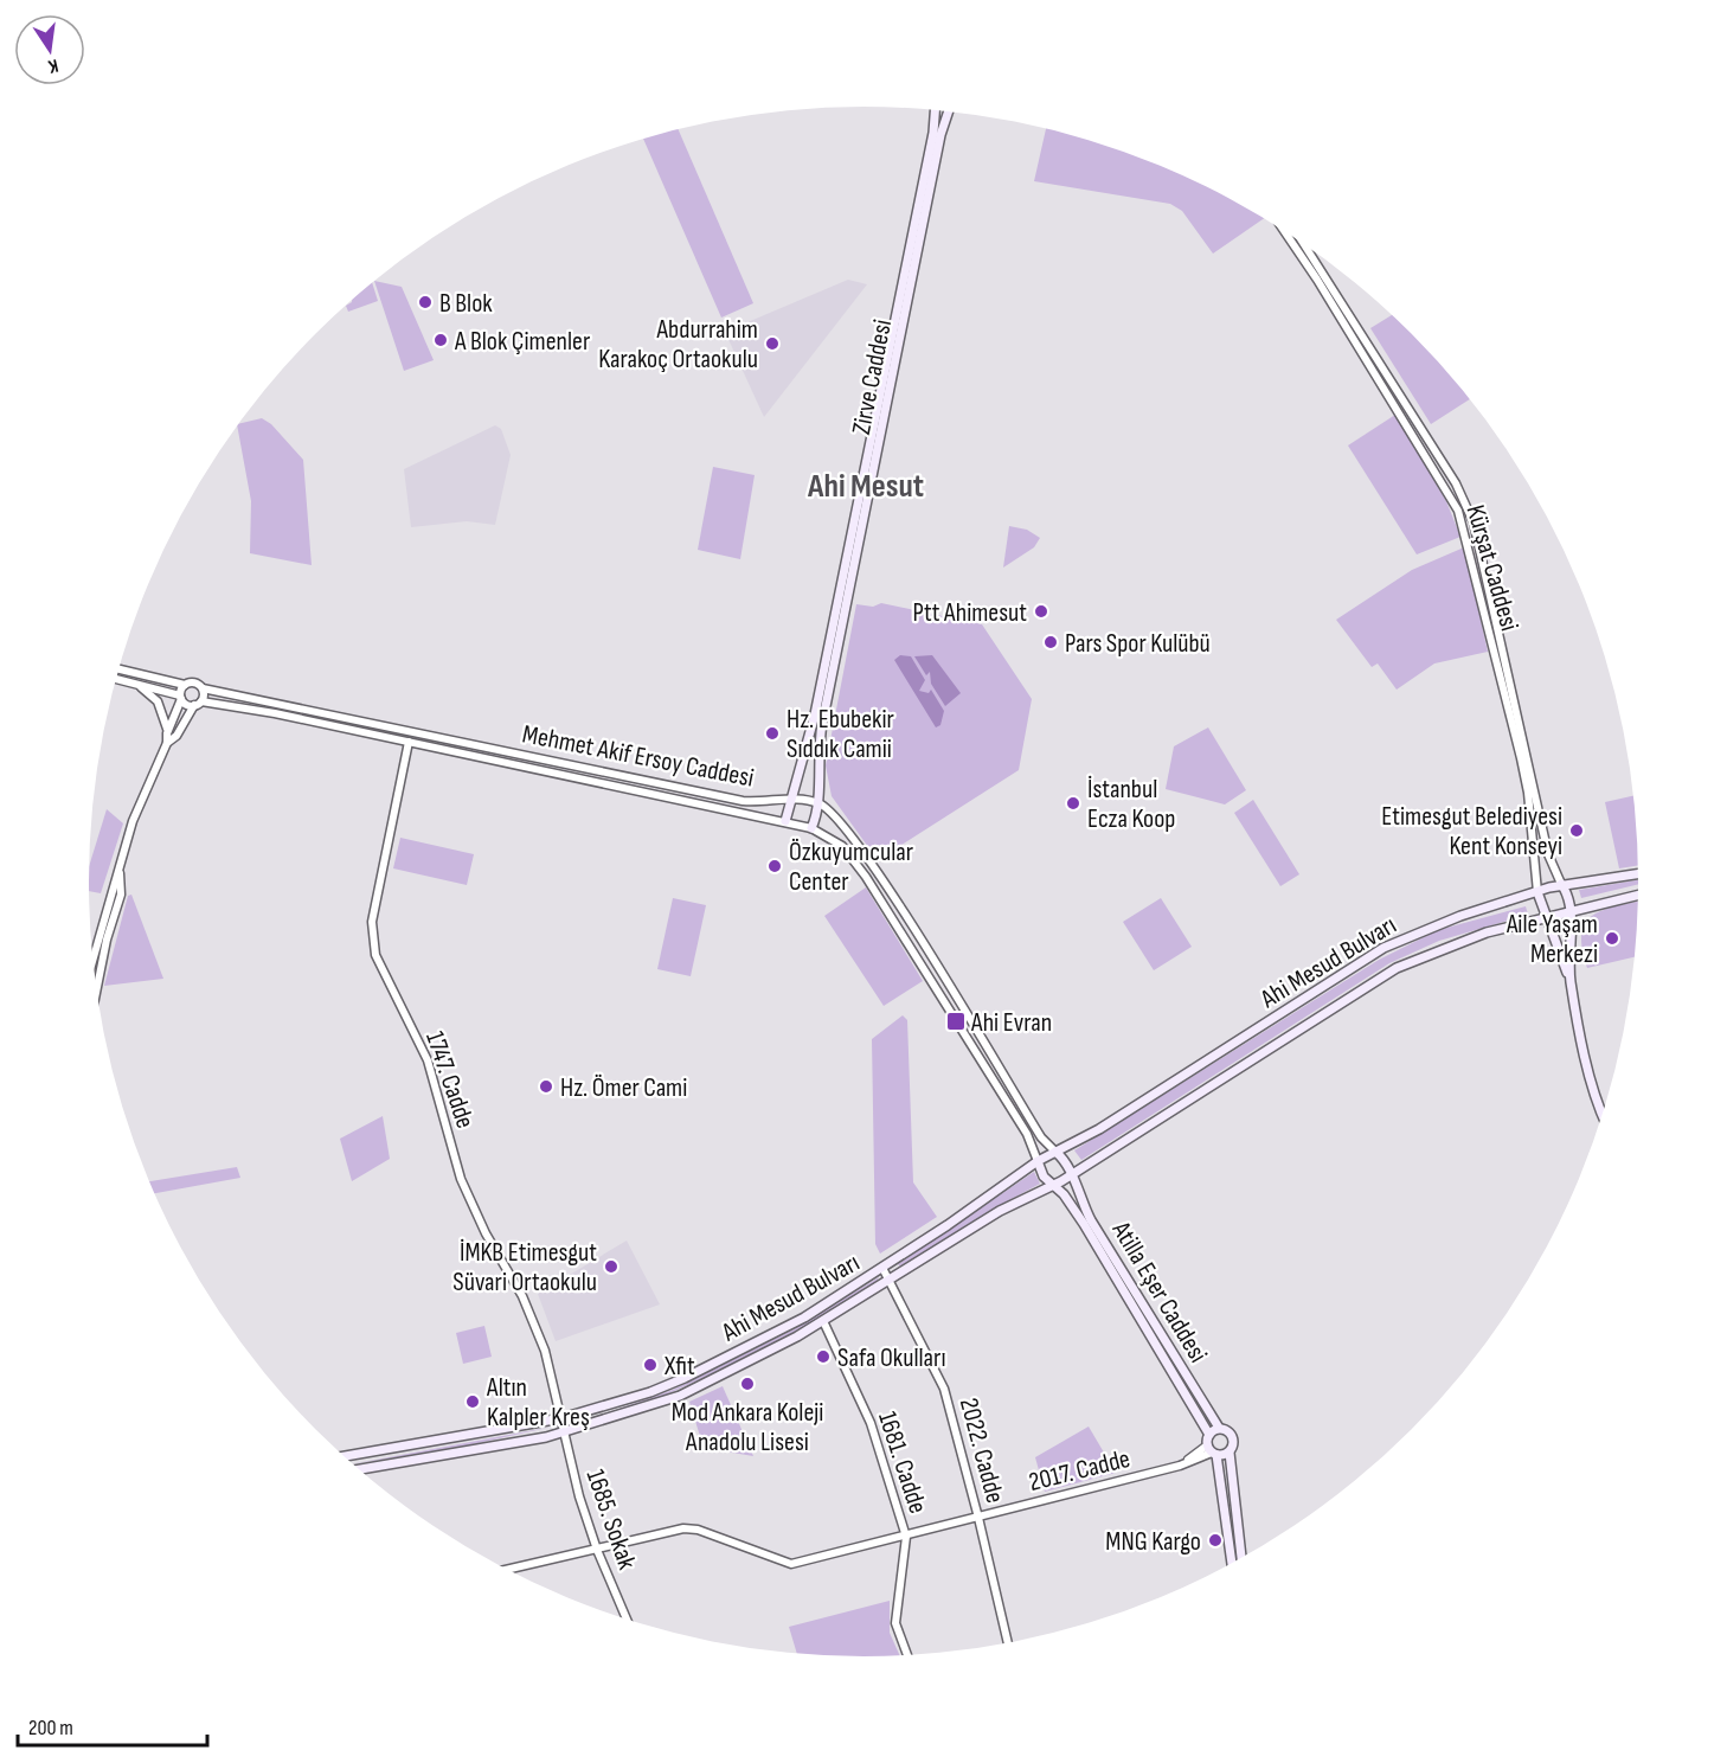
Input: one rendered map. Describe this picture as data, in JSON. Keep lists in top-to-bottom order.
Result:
{
  "streets": {
    "main road": [
      "Zirve Caddesi",
      "Kürşat Caddesi",
      "Ahi Mesud Bulvarı",
      "Atilla Eşer Caddesi"
    ],
    "street": [
      "Mehmet Akif Ersoy Caddesi",
      "1747. Cadde",
      "2022. Cadde",
      "1681. Cadde",
      "2017. Cadde",
      "1685. Sokak"
    ]
  },
  "crossings": [
    ["Zirve Caddesi", "Mehmet Akif Ersoy Caddesi"],
    ["Kürşat Caddesi", "Ahi Mesud Bulvarı"],
    ["Mehmet Akif Ersoy Caddesi", "Ahi Mesud Bulvarı"],
    ["Mehmet Akif Ersoy Caddesi", "1747. Cadde"],
    ["Ahi Mesud Bulvarı", "1747. Cadde"],
    ["Ahi Mesud Bulvarı", "Atilla Eşer Caddesi"],
    ["Ahi Mesud Bulvarı", "2022. Cadde"],
    ["Ahi Mesud Bulvarı", "1681. Cadde"],
    ["Ahi Mesud Bulvarı", "1685. Sokak"],
    ["1747. Cadde", "1685. Sokak"],
    ["Atilla Eşer Caddesi", "2017. Cadde"],
    ["2022. Cadde", "2017. Cadde"],
    ["1681. Cadde", "2017. Cadde"],
    ["2017. Cadde", "1685. Sokak"]
  ],
  "districts": ["Ahi Mesut"],
  "places": {
    "other": [
      "B Blok",
      "A Blok Çimenler",
      "Abdurrahim Karakoç Ortaokulu",
      "Ptt Ahimesut",
      "Pars Spor Kulübü",
      "Hz. Ebubekir Sıddık Camii",
      "İstanbul Ecza Koop",
      "Etimesgut Belediyesi Kent Konseyi",
      "Özkuyumcular Center",
      "Aile Yaşam Merkezi",
      "Hz. Ömer Cami",
      "İMKB Etimesgut Süvari Ortaokulu",
      "Safa Okulları",
      "Xfit",
      "Mod Ankara Koleji Anadolu Lisesi",
      "Altın Kalpler Kreş",
      "MNG Kargo"
    ],
    "transit": ["Ahi Evran"]
  },
  "scale_bar": "200 m",
  "north": "bottom"
}
